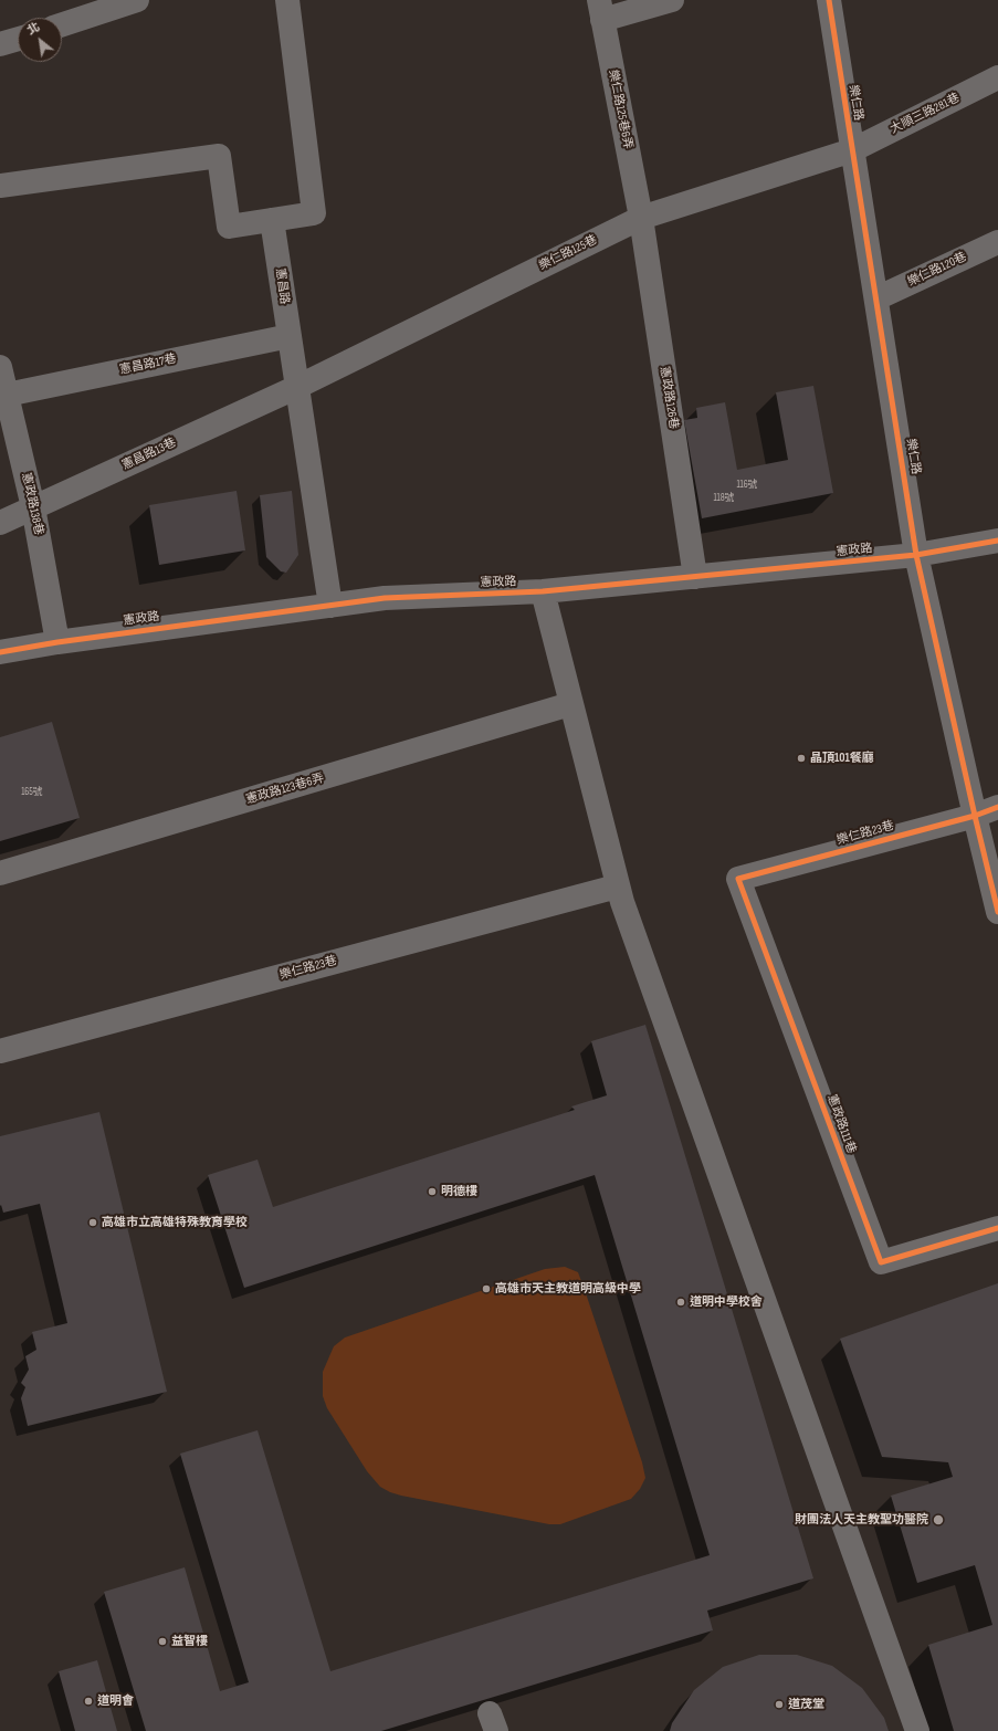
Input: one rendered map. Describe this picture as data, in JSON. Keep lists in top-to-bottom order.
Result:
{
  "streets": {
    "street": [
      "樂仁路",
      "樂仁路125巷6弄",
      "大順三路281巷",
      "樂仁路125巷",
      "樂仁路120巷",
      "憲昌路",
      "憲昌路17巷",
      "憲政路126巷",
      "憲昌路13巷",
      "憲政路138巷",
      "憲政路",
      "憲政路123巷6弄",
      "樂仁路23巷",
      "憲政路111巷"
    ]
  },
  "crossings": [
    ["樂仁路", "大順三路281巷"],
    ["樂仁路", "樂仁路125巷"],
    ["樂仁路", "樂仁路120巷"],
    ["樂仁路", "憲政路"],
    ["樂仁路", "樂仁路23巷"],
    ["樂仁路125巷6弄", "樂仁路125巷"],
    ["樂仁路125巷6弄", "憲政路126巷"],
    ["大順三路281巷", "樂仁路125巷"],
    ["樂仁路125巷", "憲昌路"],
    ["樂仁路125巷", "憲政路126巷"],
    ["樂仁路125巷", "憲昌路13巷"],
    ["憲昌路", "憲昌路17巷"],
    ["憲昌路", "憲昌路13巷"],
    ["憲昌路", "憲政路"],
    ["憲昌路17巷", "憲政路138巷"],
    ["憲政路126巷", "憲政路"],
    ["憲昌路13巷", "憲政路138巷"],
    ["憲政路138巷", "憲政路"],
    ["樂仁路23巷", "憲政路111巷"]
  ],
  "places": [
    "晶頂101餐廳",
    "明德樓",
    "高雄市立高雄特殊教育學校",
    "高雄市天主教道明高級中學",
    "道明中學校舍",
    "財團法人天主教聖功醫院",
    "益智樓",
    "道明會",
    "道茂堂"
  ],
  "house_numbers": ["116號", "118號", "165號"],
  "north": "top left"
}
